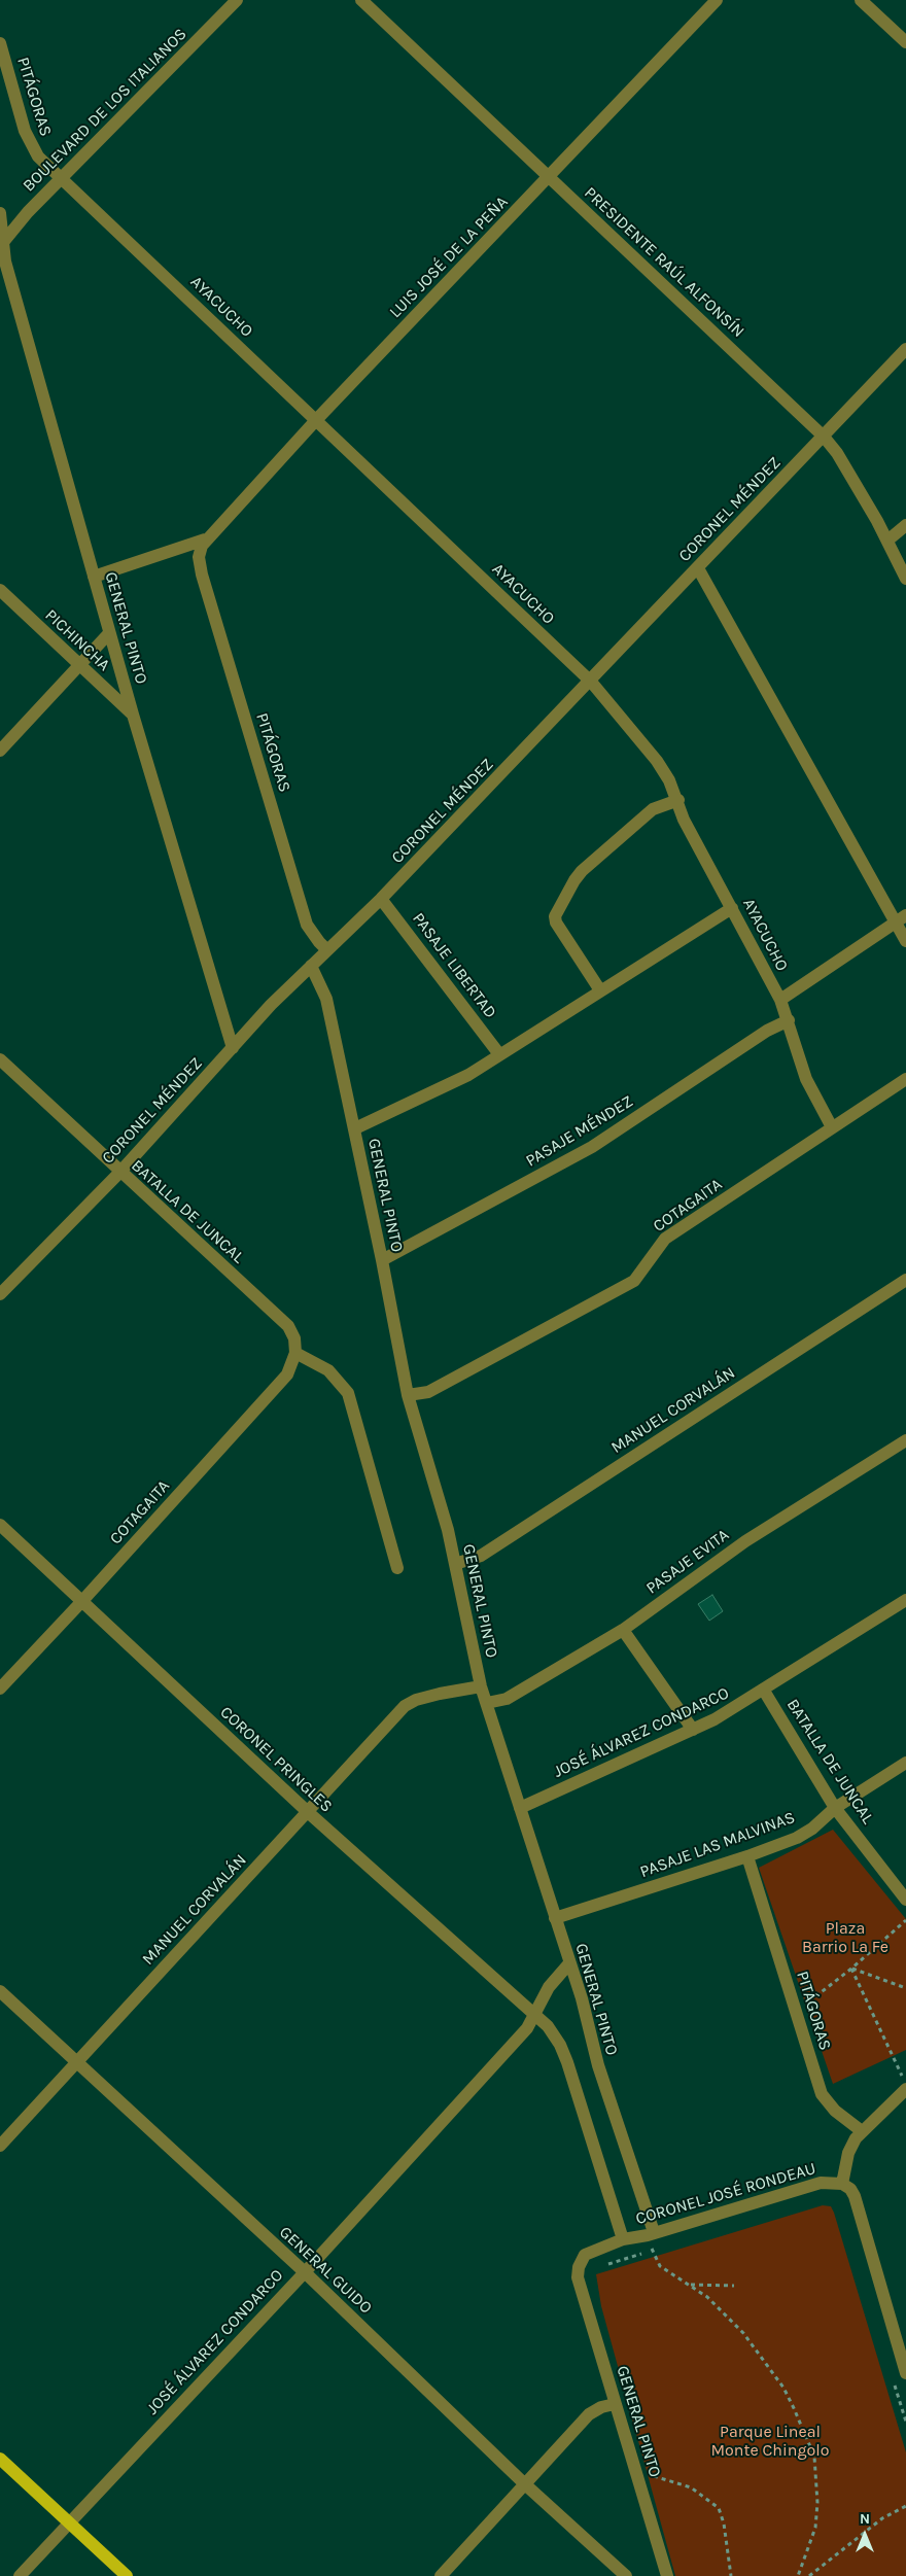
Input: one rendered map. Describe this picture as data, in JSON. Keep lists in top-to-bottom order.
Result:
{
  "streets": {
    "street": [
      "PITÁGORAS",
      "BOULEVARD DE LOS ITALIANOS",
      "LUIS JOSÉ DE LA PEÑA",
      "PRESIDENTE RAÚL ALFONSÍN",
      "AYACUCHO",
      "CORONEL MÉNDEZ",
      "GENERAL PINTO",
      "PICHINCHA",
      "PASAJE LIBERTAD",
      "PASAJE MÉNDEZ",
      "COTAGAITA",
      "BATALLA DE JUNCAL",
      "MANUEL CORVALÁN",
      "PASAJE EVITA",
      "JOSÉ ÁLVAREZ CONDARCO",
      "CORONEL PRINGLES",
      "PASAJE LAS MALVINAS",
      "CORONEL JOSÉ RONDEAU",
      "GENERAL GUIDO"
    ]
  },
  "crossings": [
    ["PITÁGORAS", "BOULEVARD DE LOS ITALIANOS"],
    ["PITÁGORAS", "LUIS JOSÉ DE LA PEÑA"],
    ["PITÁGORAS", "AYACUCHO"],
    ["PITÁGORAS", "CORONEL MÉNDEZ"],
    ["PITÁGORAS", "PASAJE LAS MALVINAS"],
    ["PITÁGORAS", "CORONEL JOSÉ RONDEAU"],
    ["BOULEVARD DE LOS ITALIANOS", "AYACUCHO"],
    ["BOULEVARD DE LOS ITALIANOS", "GENERAL PINTO"],
    ["LUIS JOSÉ DE LA PEÑA", "PRESIDENTE RAÚL ALFONSÍN"],
    ["LUIS JOSÉ DE LA PEÑA", "AYACUCHO"],
    ["LUIS JOSÉ DE LA PEÑA", "GENERAL PINTO"],
    ["PRESIDENTE RAÚL ALFONSÍN", "CORONEL MÉNDEZ"],
    ["AYACUCHO", "CORONEL MÉNDEZ"],
    ["AYACUCHO", "PASAJE MÉNDEZ"],
    ["AYACUCHO", "COTAGAITA"],
    ["CORONEL MÉNDEZ", "GENERAL PINTO"],
    ["CORONEL MÉNDEZ", "PASAJE LIBERTAD"],
    ["CORONEL MÉNDEZ", "BATALLA DE JUNCAL"],
    ["GENERAL PINTO", "PICHINCHA"],
    ["GENERAL PINTO", "PASAJE MÉNDEZ"],
    ["GENERAL PINTO", "COTAGAITA"],
    ["GENERAL PINTO", "MANUEL CORVALÁN"],
    ["GENERAL PINTO", "PASAJE EVITA"],
    ["GENERAL PINTO", "JOSÉ ÁLVAREZ CONDARCO"],
    ["GENERAL PINTO", "PASAJE LAS MALVINAS"],
    ["GENERAL PINTO", "CORONEL JOSÉ RONDEAU"],
    ["COTAGAITA", "BATALLA DE JUNCAL"],
    ["COTAGAITA", "CORONEL PRINGLES"],
    ["BATALLA DE JUNCAL", "JOSÉ ÁLVAREZ CONDARCO"],
    ["BATALLA DE JUNCAL", "PASAJE LAS MALVINAS"],
    ["MANUEL CORVALÁN", "CORONEL PRINGLES"],
    ["MANUEL CORVALÁN", "GENERAL GUIDO"],
    ["JOSÉ ÁLVAREZ CONDARCO", "CORONEL PRINGLES"],
    ["JOSÉ ÁLVAREZ CONDARCO", "GENERAL GUIDO"]
  ],
  "parks": ["Plaza Barrio La Fe", "Parque Lineal Monte Chingolo"],
  "north": "top"
}
